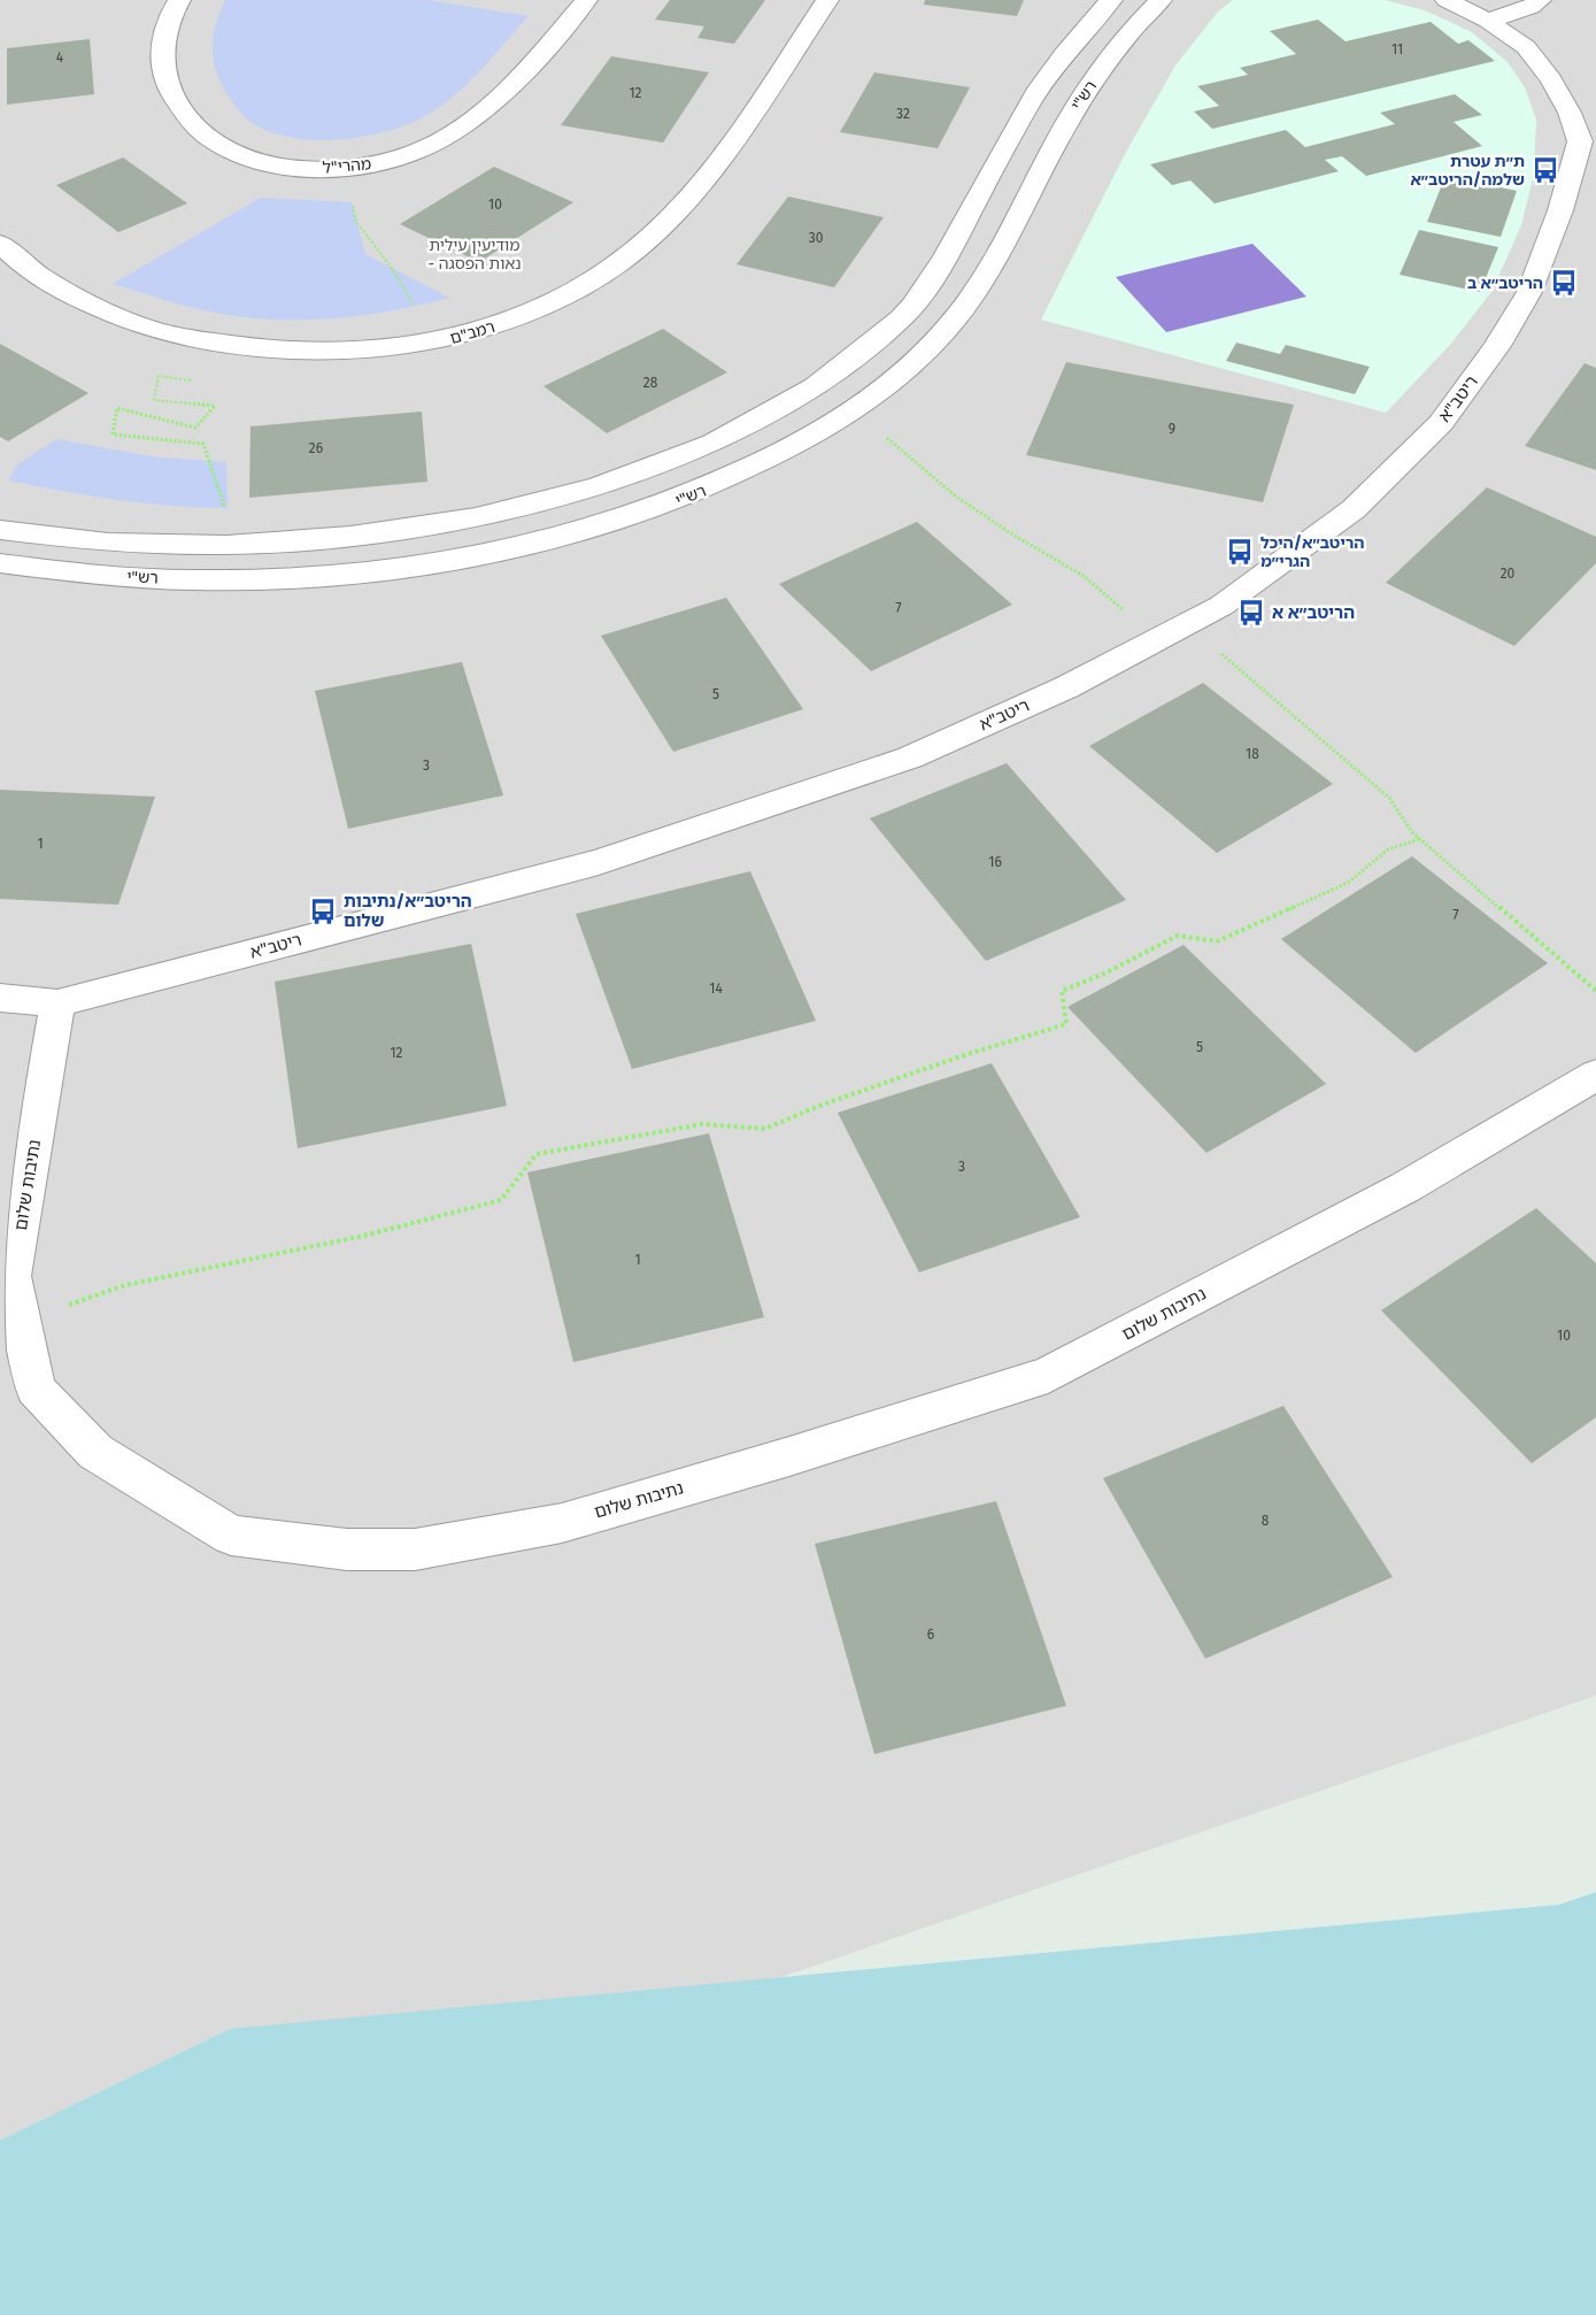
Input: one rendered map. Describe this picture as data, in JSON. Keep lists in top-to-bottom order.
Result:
{
  "streets": {
    "street": [
      "רש\"י",
      "מהרי\"ל",
      "רמב\"ם",
      "ריטב\"א",
      "נתיבות שלום"
    ]
  },
  "crossings": [
    ["ריטב\"א", "נתיבות שלום"]
  ],
  "districts": ["מודיעין עילית - נאות הפסגה"],
  "places": {
    "bus stop": [
      "ת״ת עטרת שלמה/הריטב״א",
      "הריטב״א ב",
      "הריטב״א/היכל הגרי״מ",
      "הריטב״א א",
      "הריטב״א/נתיבות שלום"
    ]
  },
  "house_numbers": [
    "11",
    "4",
    "12",
    "32",
    "10",
    "30",
    "28",
    "9",
    "26",
    "20",
    "7",
    "5",
    "18",
    "3",
    "1",
    "16",
    "7",
    "14",
    "5",
    "12",
    "3",
    "1",
    "10",
    "8",
    "6"
  ]
}
